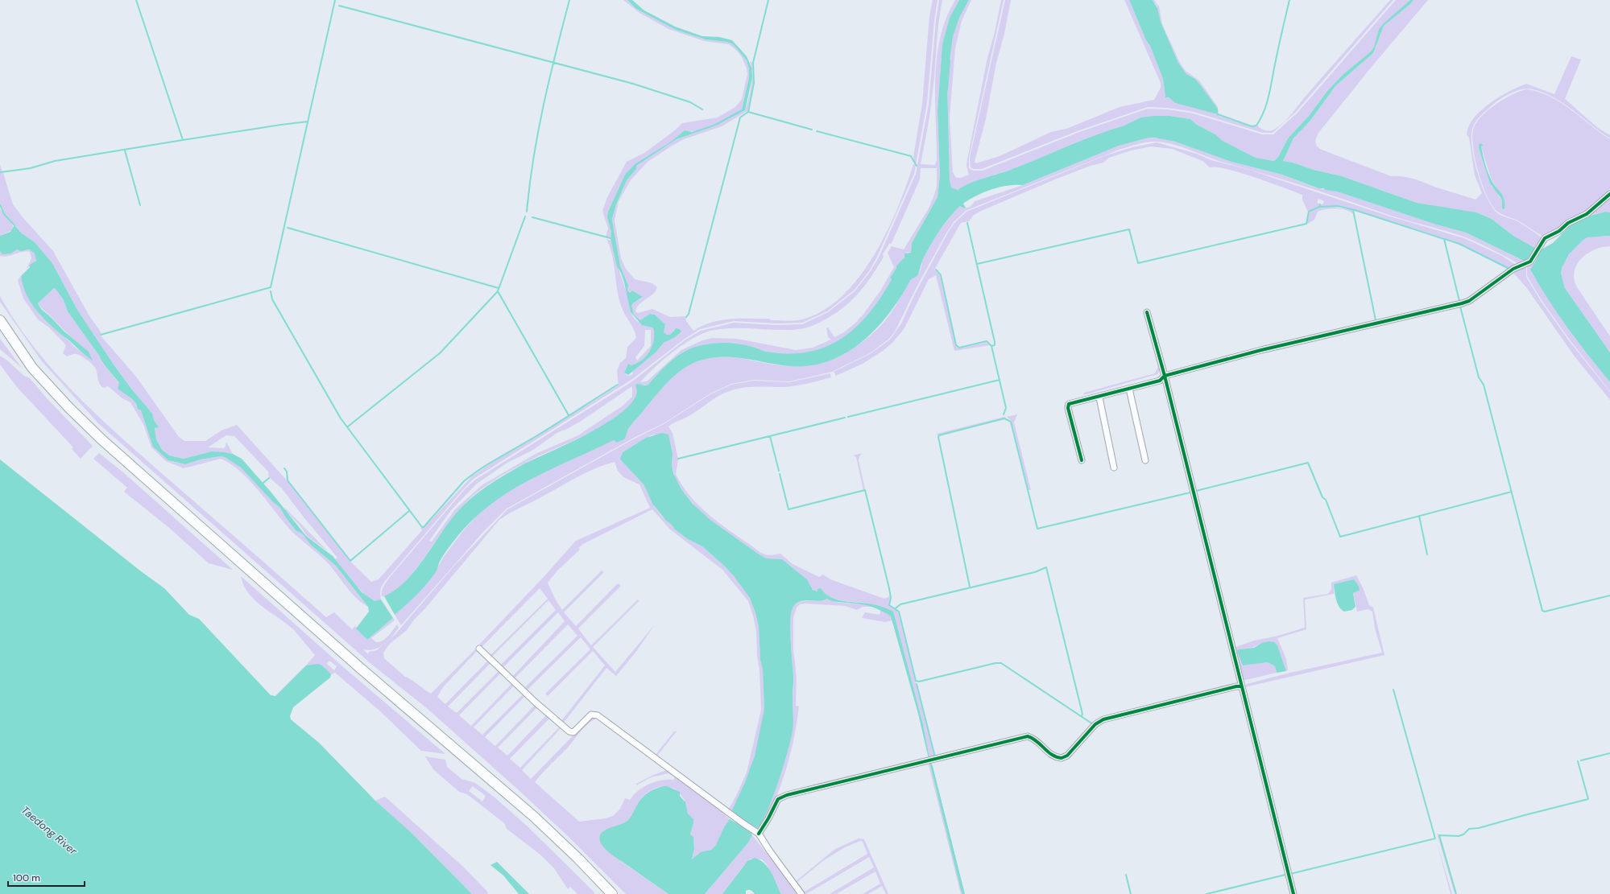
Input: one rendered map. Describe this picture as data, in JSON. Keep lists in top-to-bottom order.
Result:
{
  "water": ["Taedong River"],
  "scale_bar": "100 m"
}
